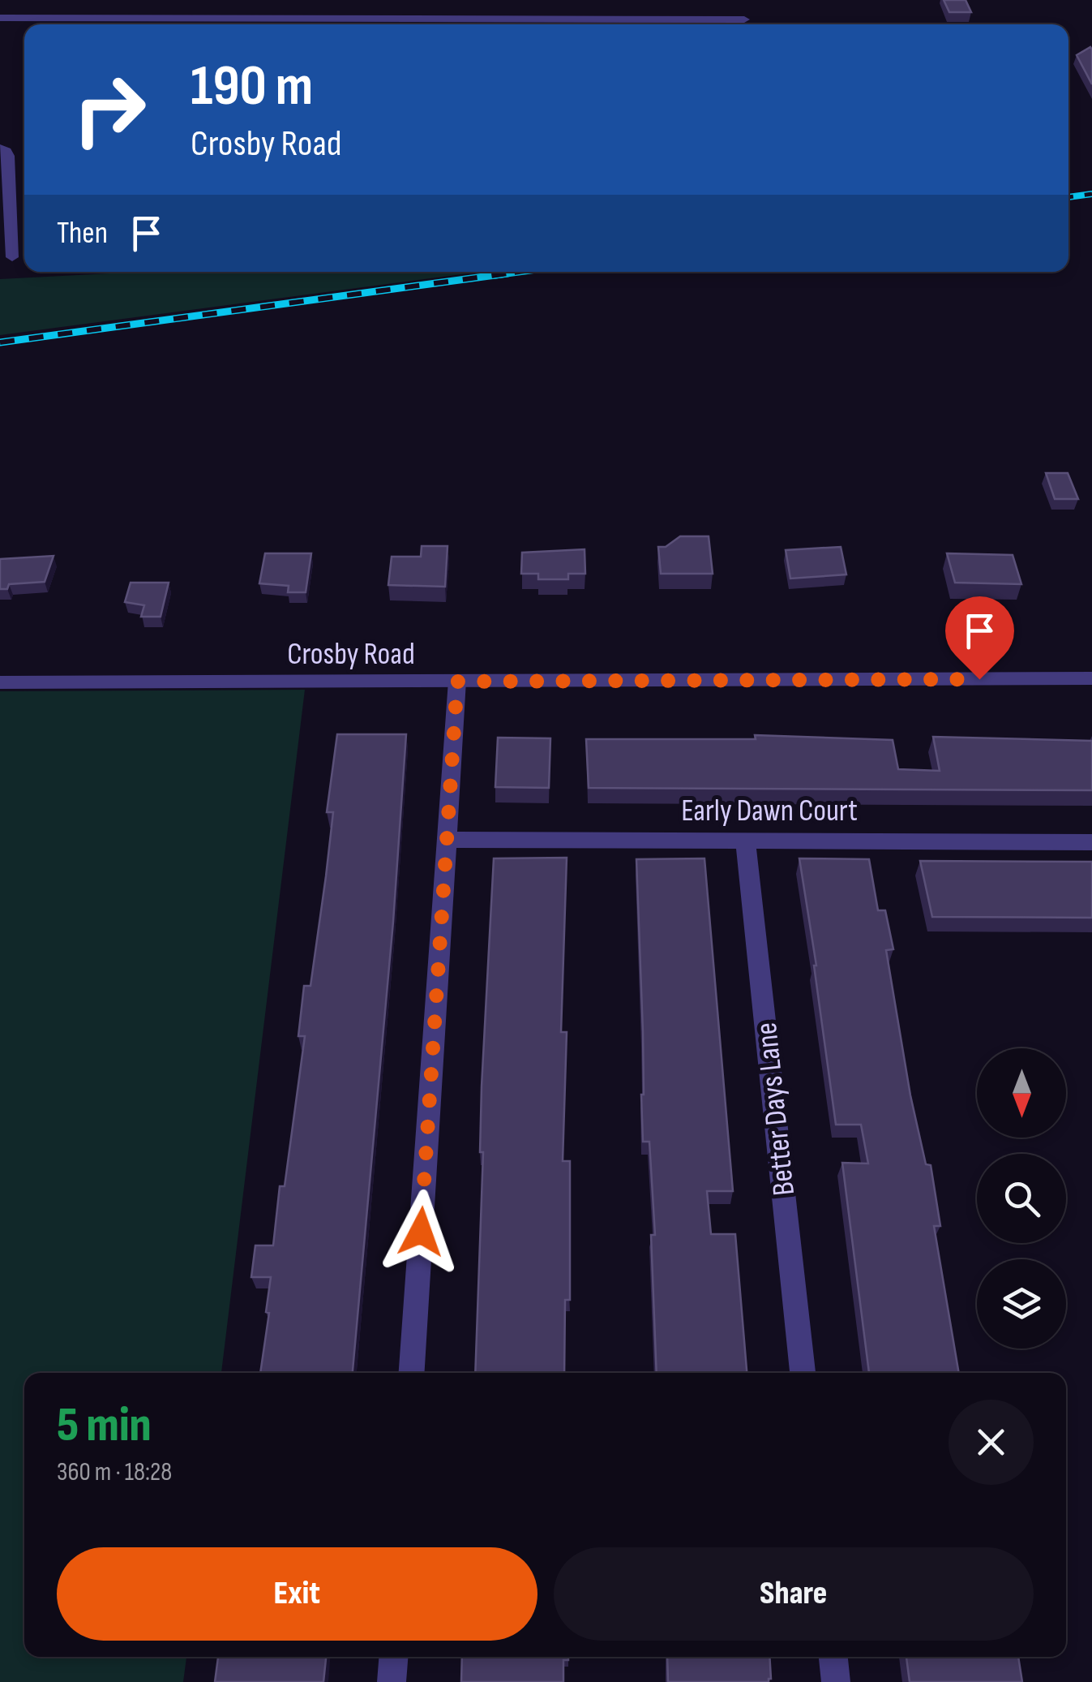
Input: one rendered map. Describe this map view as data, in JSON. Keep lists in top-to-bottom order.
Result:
{
  "streets": {
    "street": ["Crosby Road", "Early Dawn Court", "Better Days Lane"]
  },
  "crossings": [
    ["Early Dawn Court", "Better Days Lane"]
  ],
  "north": "bottom",
  "page": {
    "turn": ["190 m", "Crosby Road"],
    "then": "Then",
    "heading": ["5 min", "360 m · 18:28"],
    "buttons": ["Exit", "Share"]
  }
}
